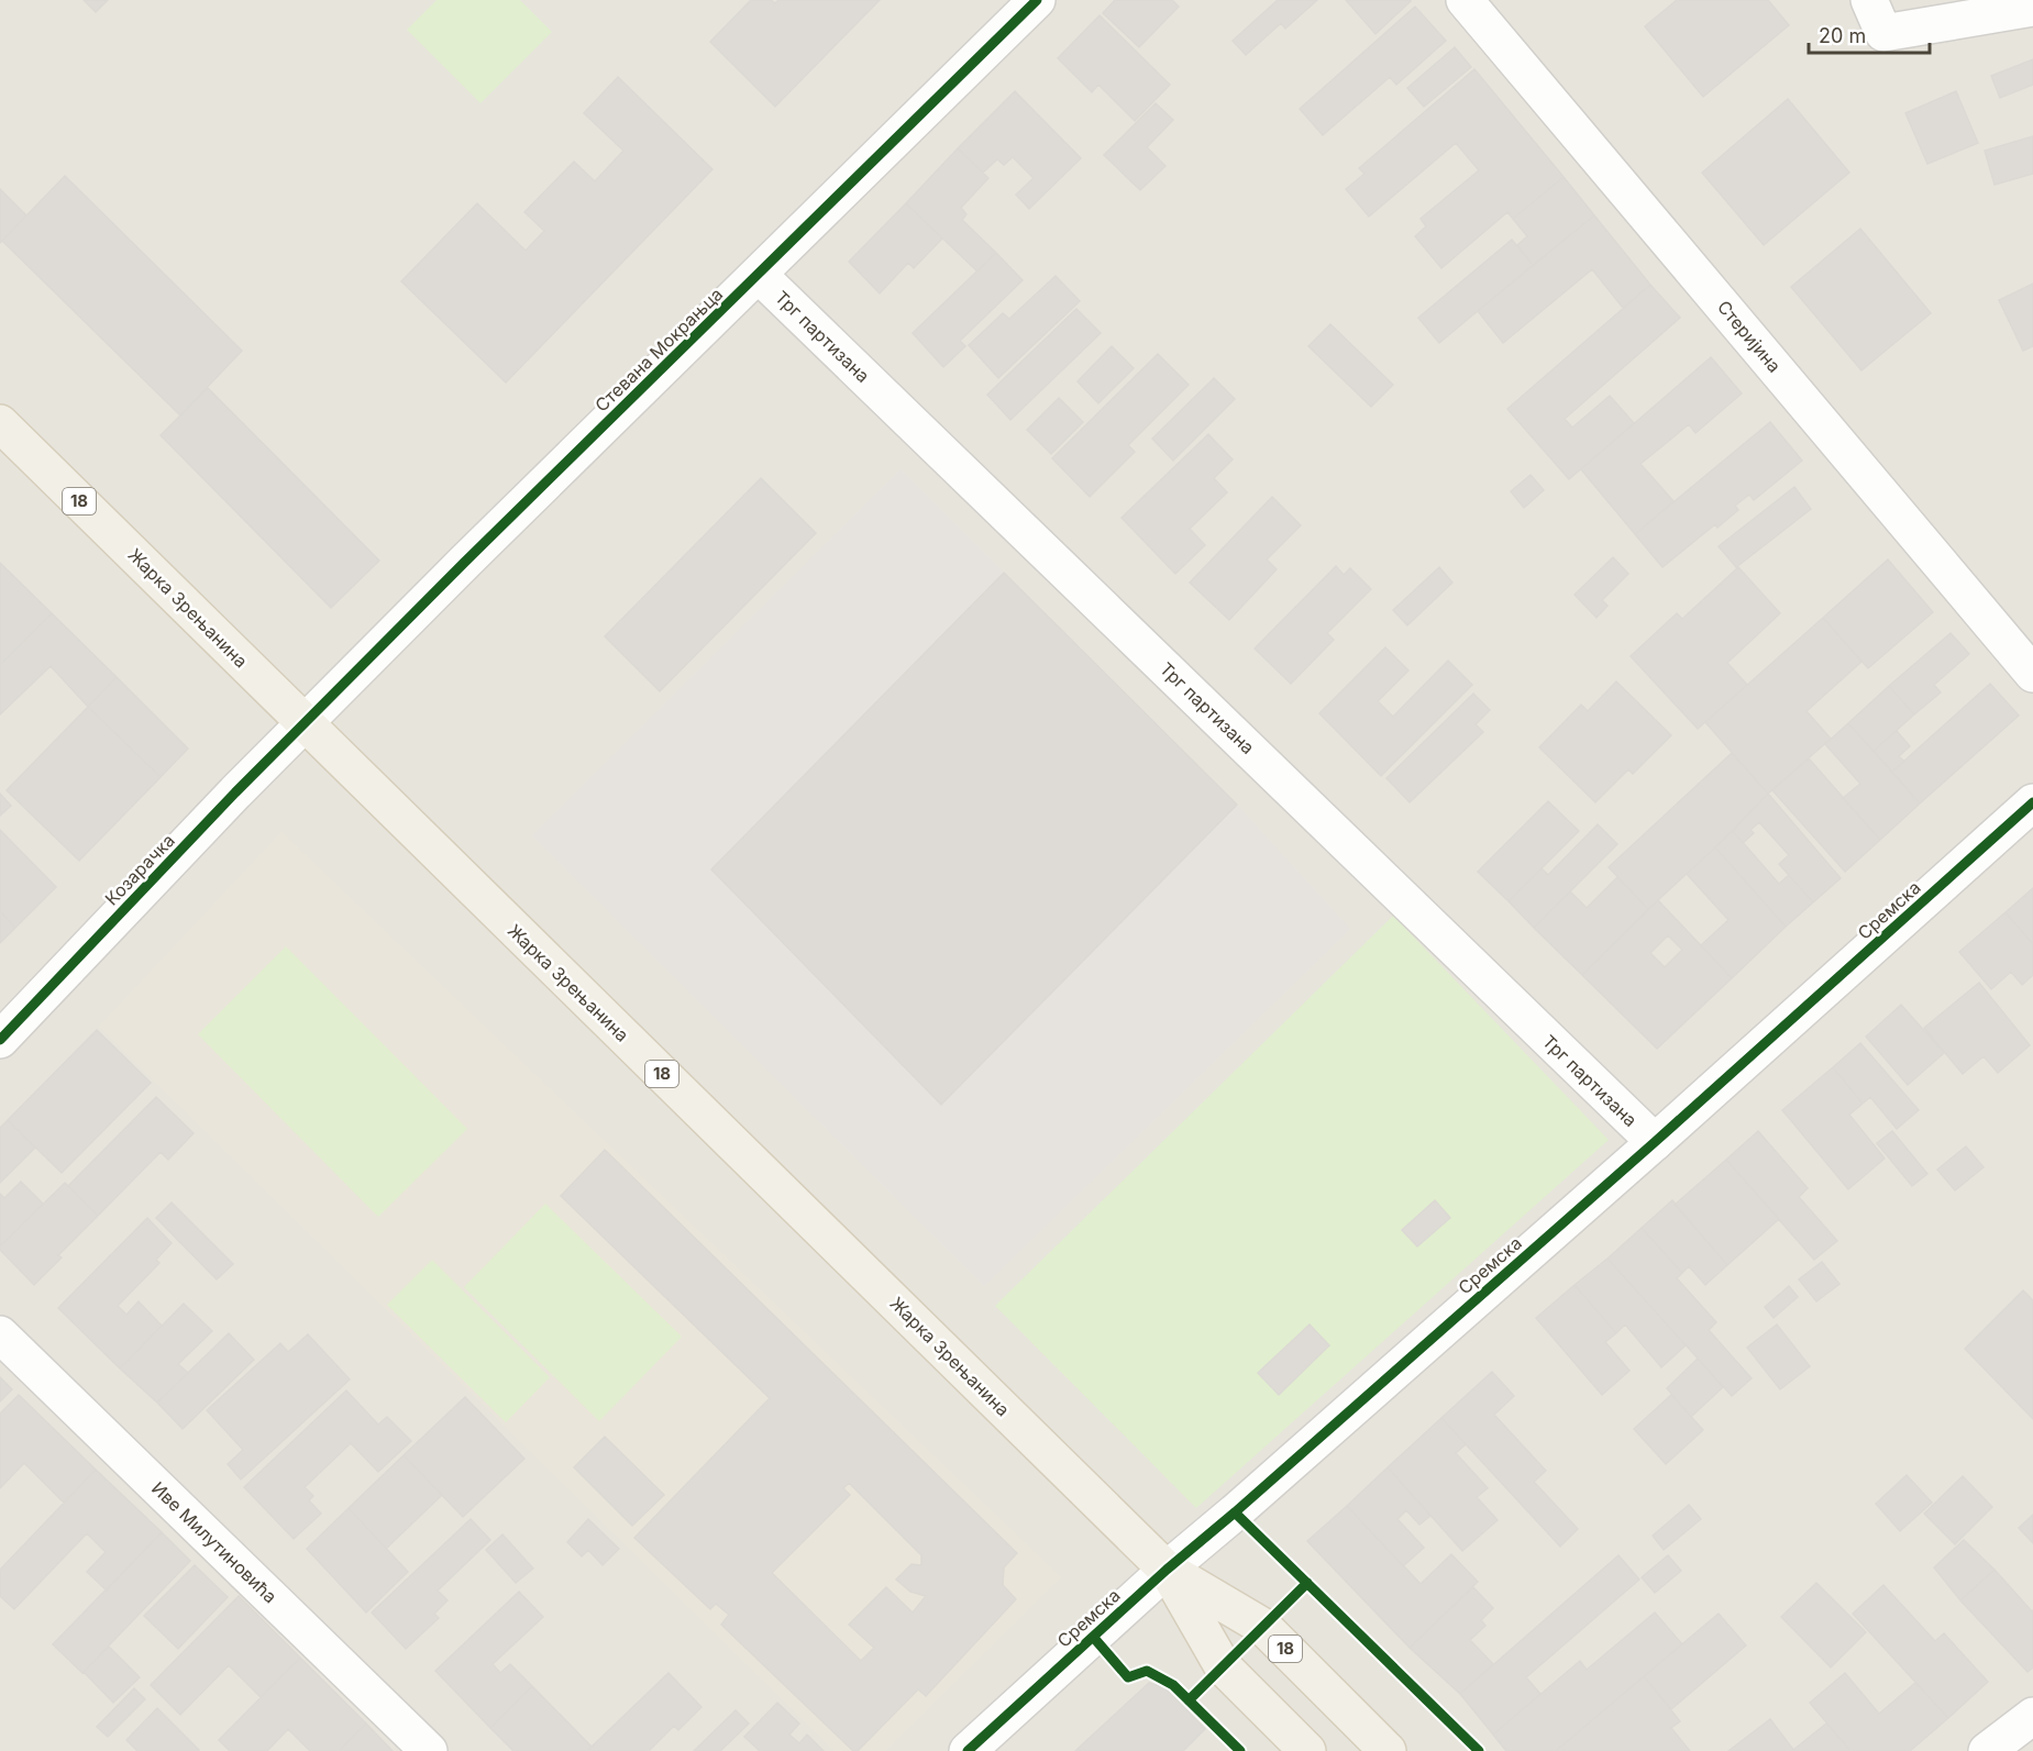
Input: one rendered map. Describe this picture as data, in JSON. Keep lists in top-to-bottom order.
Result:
{
  "streets": {
    "main road": ["18", "Жарка Зрењанина"],
    "street": [
      "Трг партизана",
      "Стеријина",
      "Стевана Мокрањца",
      "Козарачка",
      "Сремска",
      "Иве Милутиновића"
    ]
  },
  "crossings": [
    ["Трг партизана", "Стевана Мокрањца"],
    ["Трг партизана", "Сремска"],
    ["Стевана Мокрањца", "Жарка Зрењанина"],
    ["Стевана Мокрањца", "Козарачка"],
    ["Жарка Зрењанина", "Козарачка"],
    ["Жарка Зрењанина", "Сремска"]
  ],
  "scale_bar": "20 m"
}
